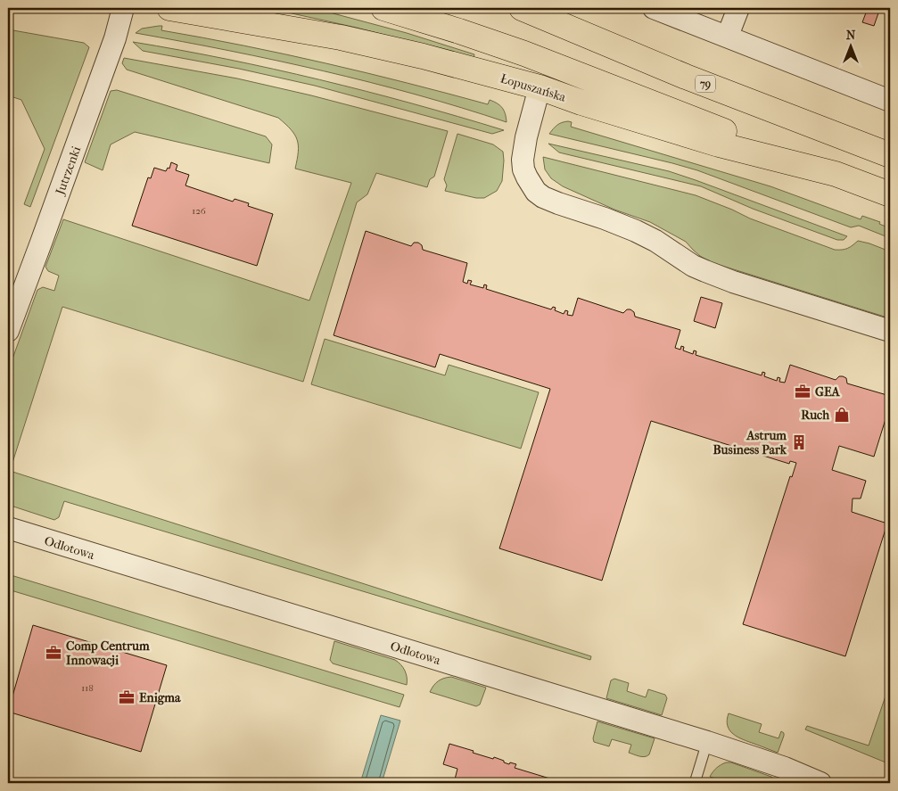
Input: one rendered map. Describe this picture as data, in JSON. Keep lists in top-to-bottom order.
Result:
{
  "streets": {
    "main road": ["79", "Łopuszańska"],
    "street": ["Jutrzenki", "Odlotowa"]
  },
  "places": {
    "office": ["GEA", "Comp Centrum Innowacji", "Enigma"],
    "shop": ["Ruch"],
    "building": ["Astrum Business Park"]
  },
  "house_numbers": ["126", "118"],
  "north": "top"
}
